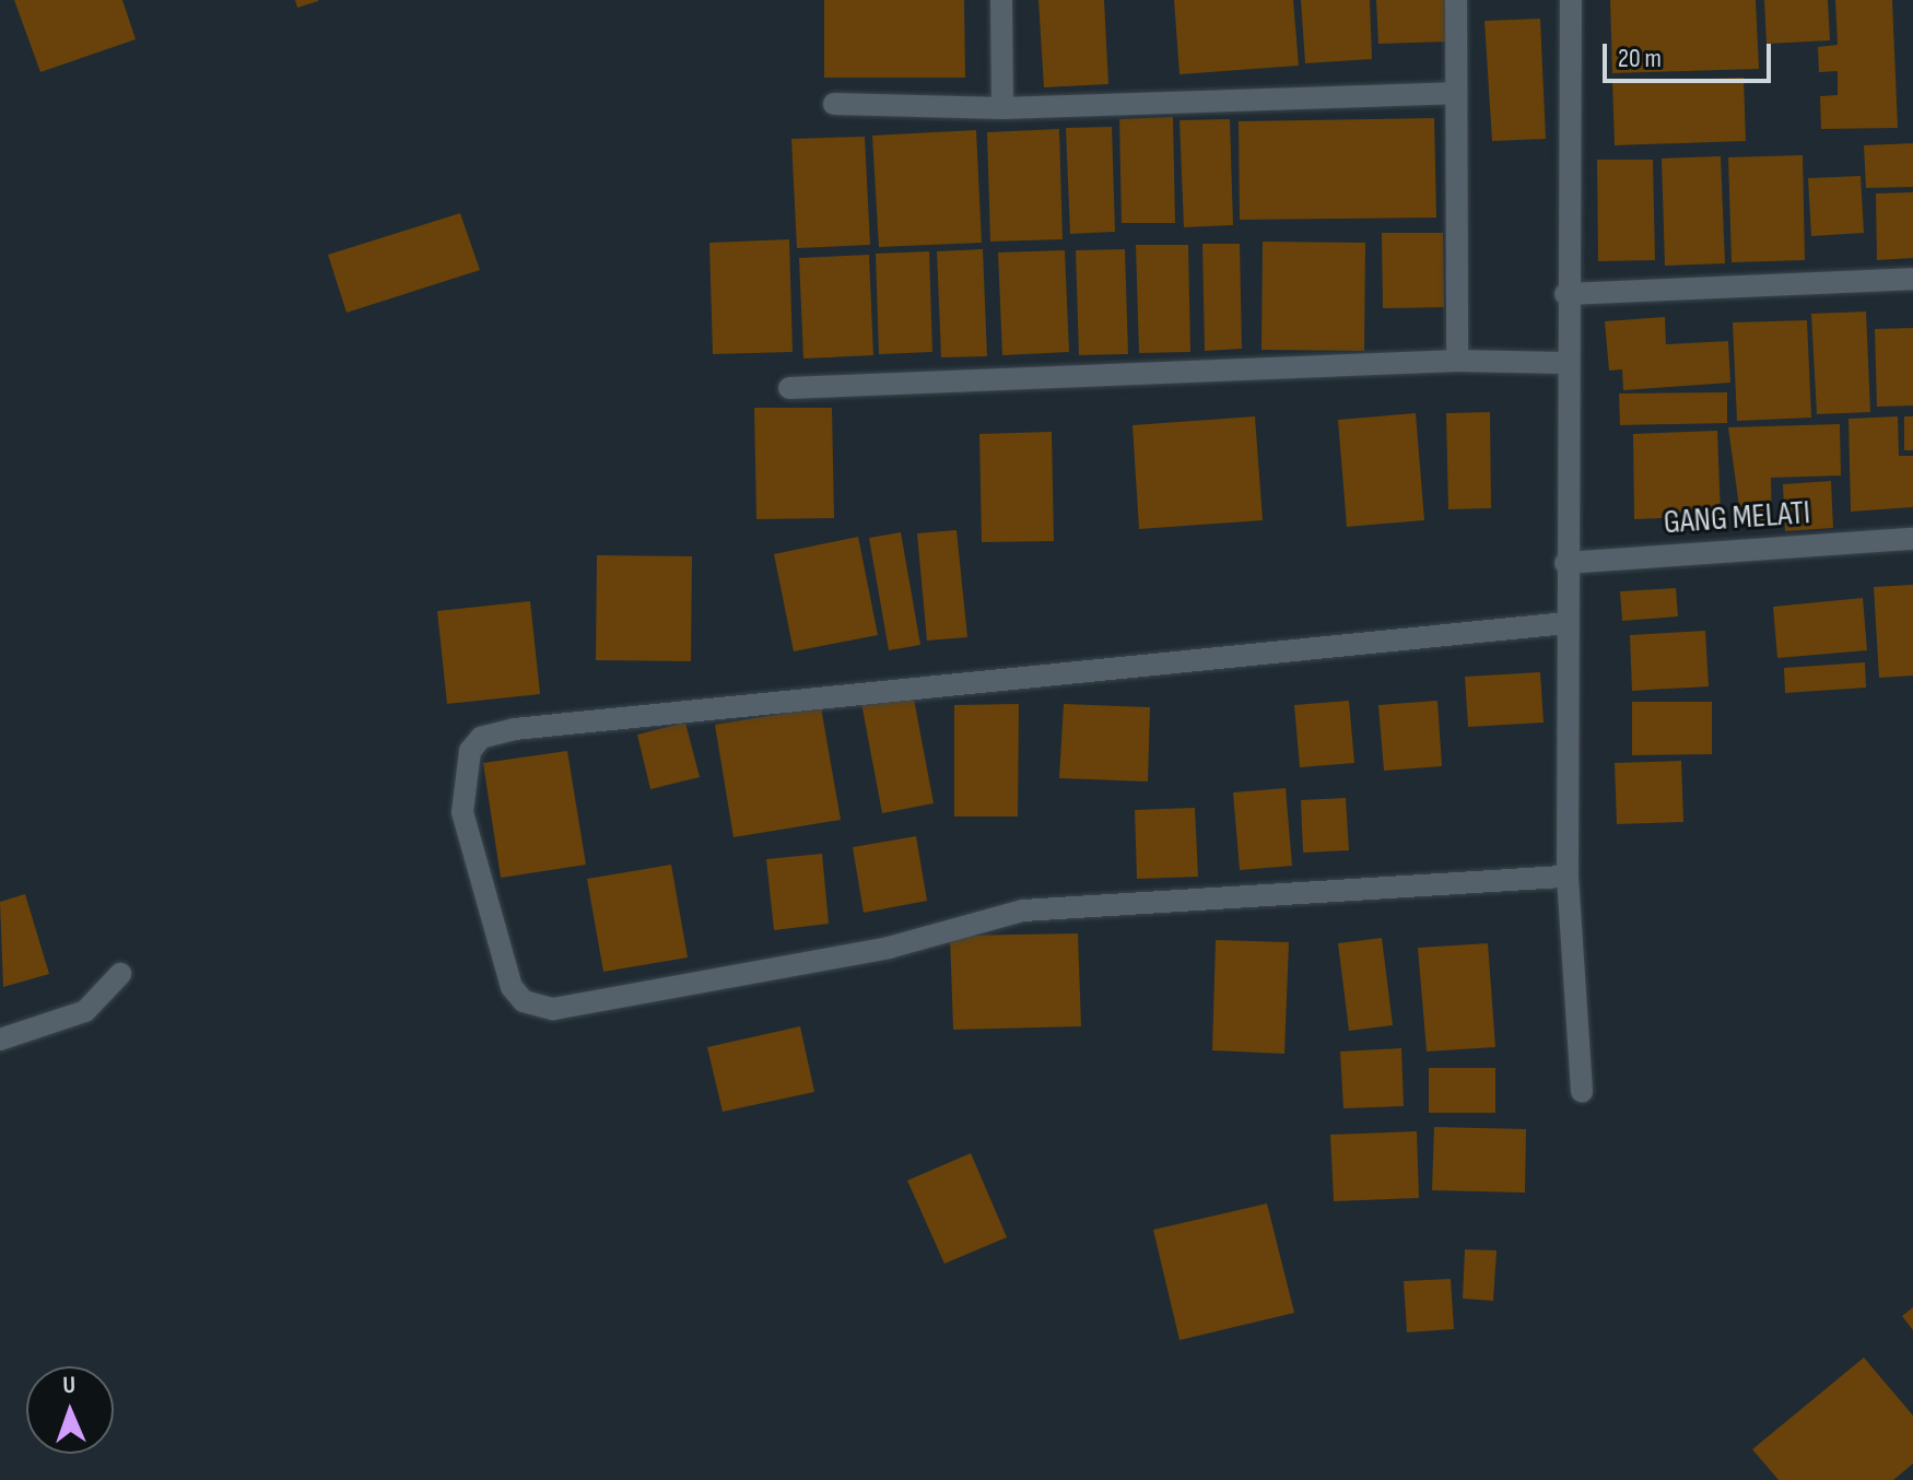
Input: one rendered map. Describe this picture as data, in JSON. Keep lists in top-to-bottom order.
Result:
{
  "streets": {
    "street": ["GANG MELATI"]
  },
  "scale_bar": "20 m",
  "north": "top"
}
